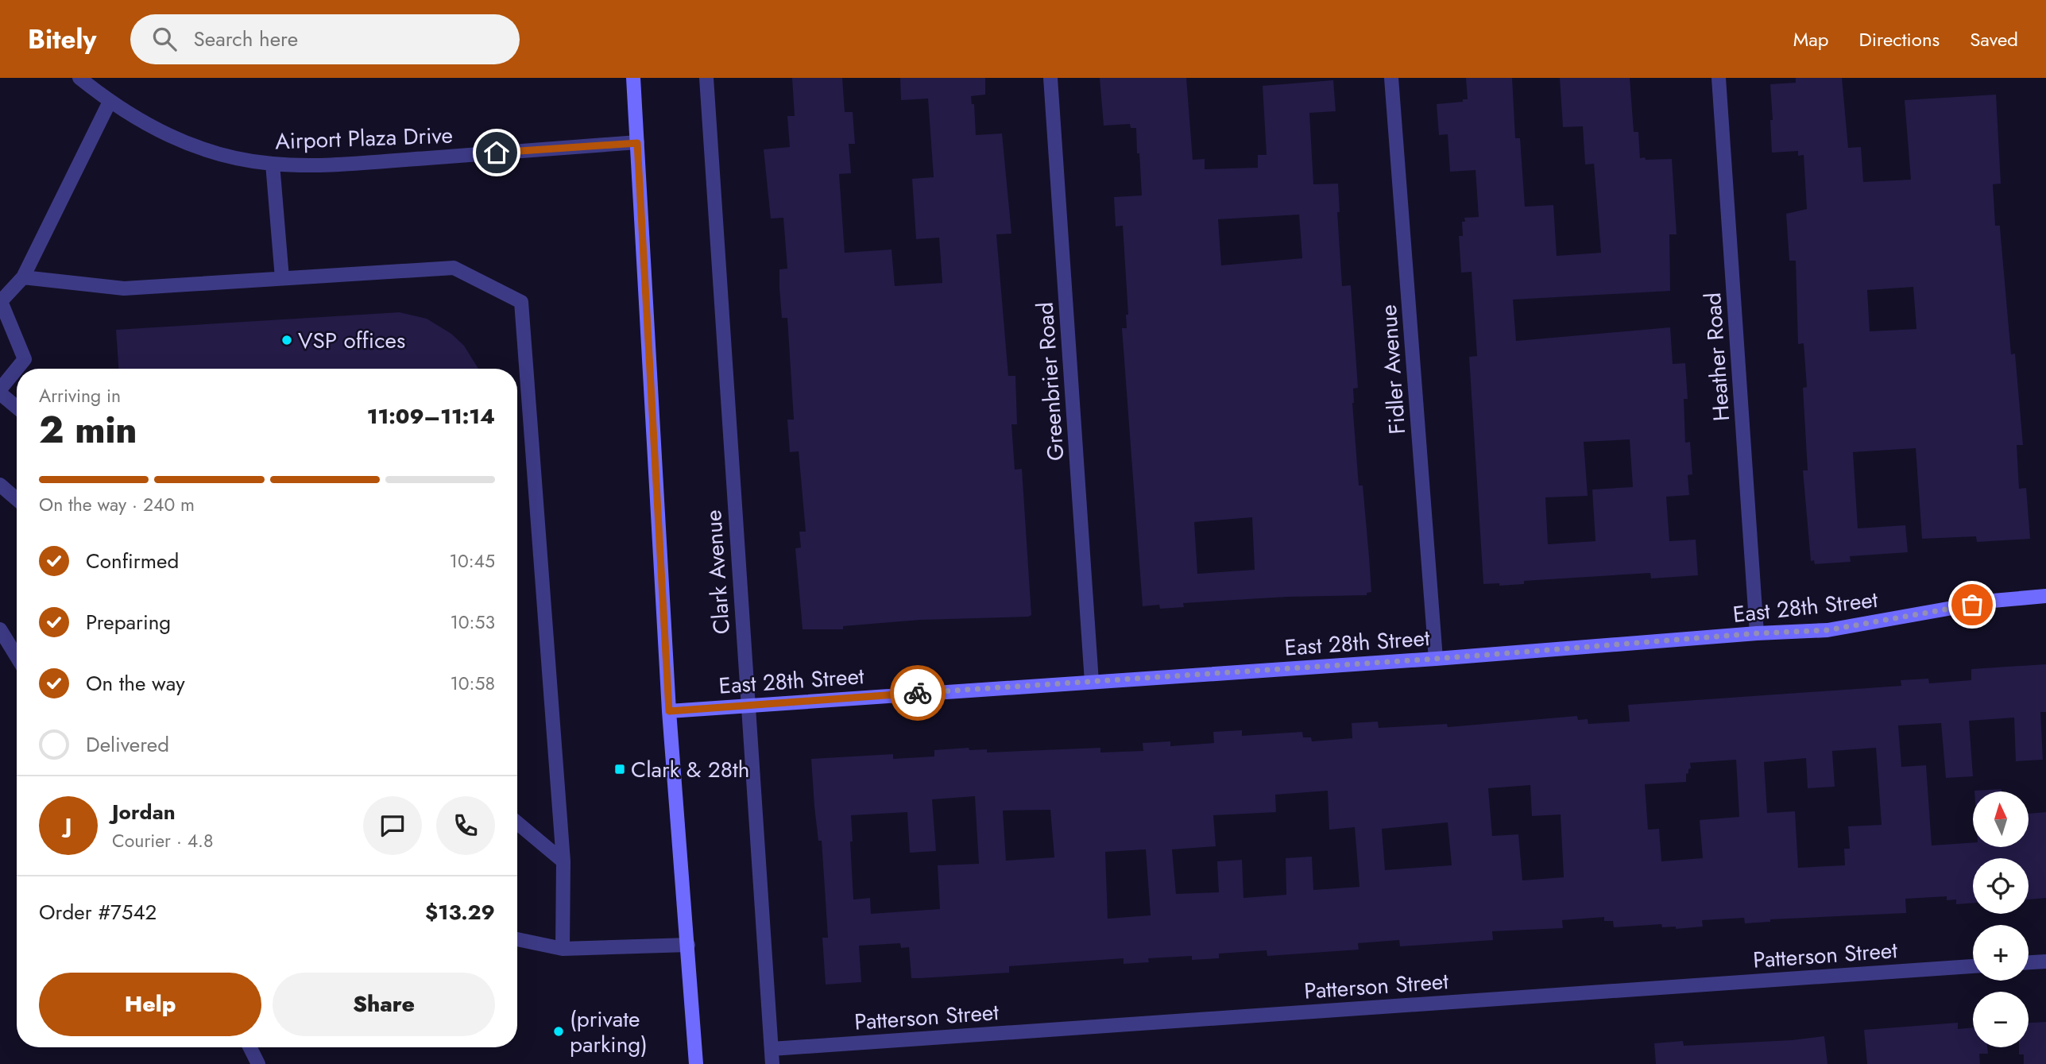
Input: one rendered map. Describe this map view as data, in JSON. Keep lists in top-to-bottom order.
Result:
{
  "streets": {
    "street": [
      "Airport Plaza Drive",
      "Heather Road",
      "Fidler Avenue",
      "Greenbrier Road",
      "Clark Avenue",
      "East 28th Street",
      "Patterson Street"
    ]
  },
  "crossings": [
    ["Heather Road", "East 28th Street"],
    ["Fidler Avenue", "East 28th Street"],
    ["Greenbrier Road", "East 28th Street"],
    ["Clark Avenue", "East 28th Street"],
    ["Clark Avenue", "Patterson Street"]
  ],
  "places": {
    "other": ["VSP offices", "(private parking)"],
    "transit": ["Clark & 28th"]
  },
  "north": "top",
  "page": {
    "header": "Bitely",
    "search": "Search here",
    "nav": ["Map", "Directions", "Saved"],
    "heading": ["2 min", "Arriving in", "11:09–11:14"],
    "panel": [
      "Jordan",
      "Courier · 4.8",
      "Order #7542",
      "$13.29"
    ],
    "bar": "On the way · 240 m",
    "list": [
      ["Confirmed", "10:45"],
      ["Preparing", "10:53"],
      ["On the way", "10:58"],
      "Delivered"
    ],
    "map_buttons": ["+", "−"],
    "round": "J",
    "buttons": ["Help", "Share"]
  }
}
